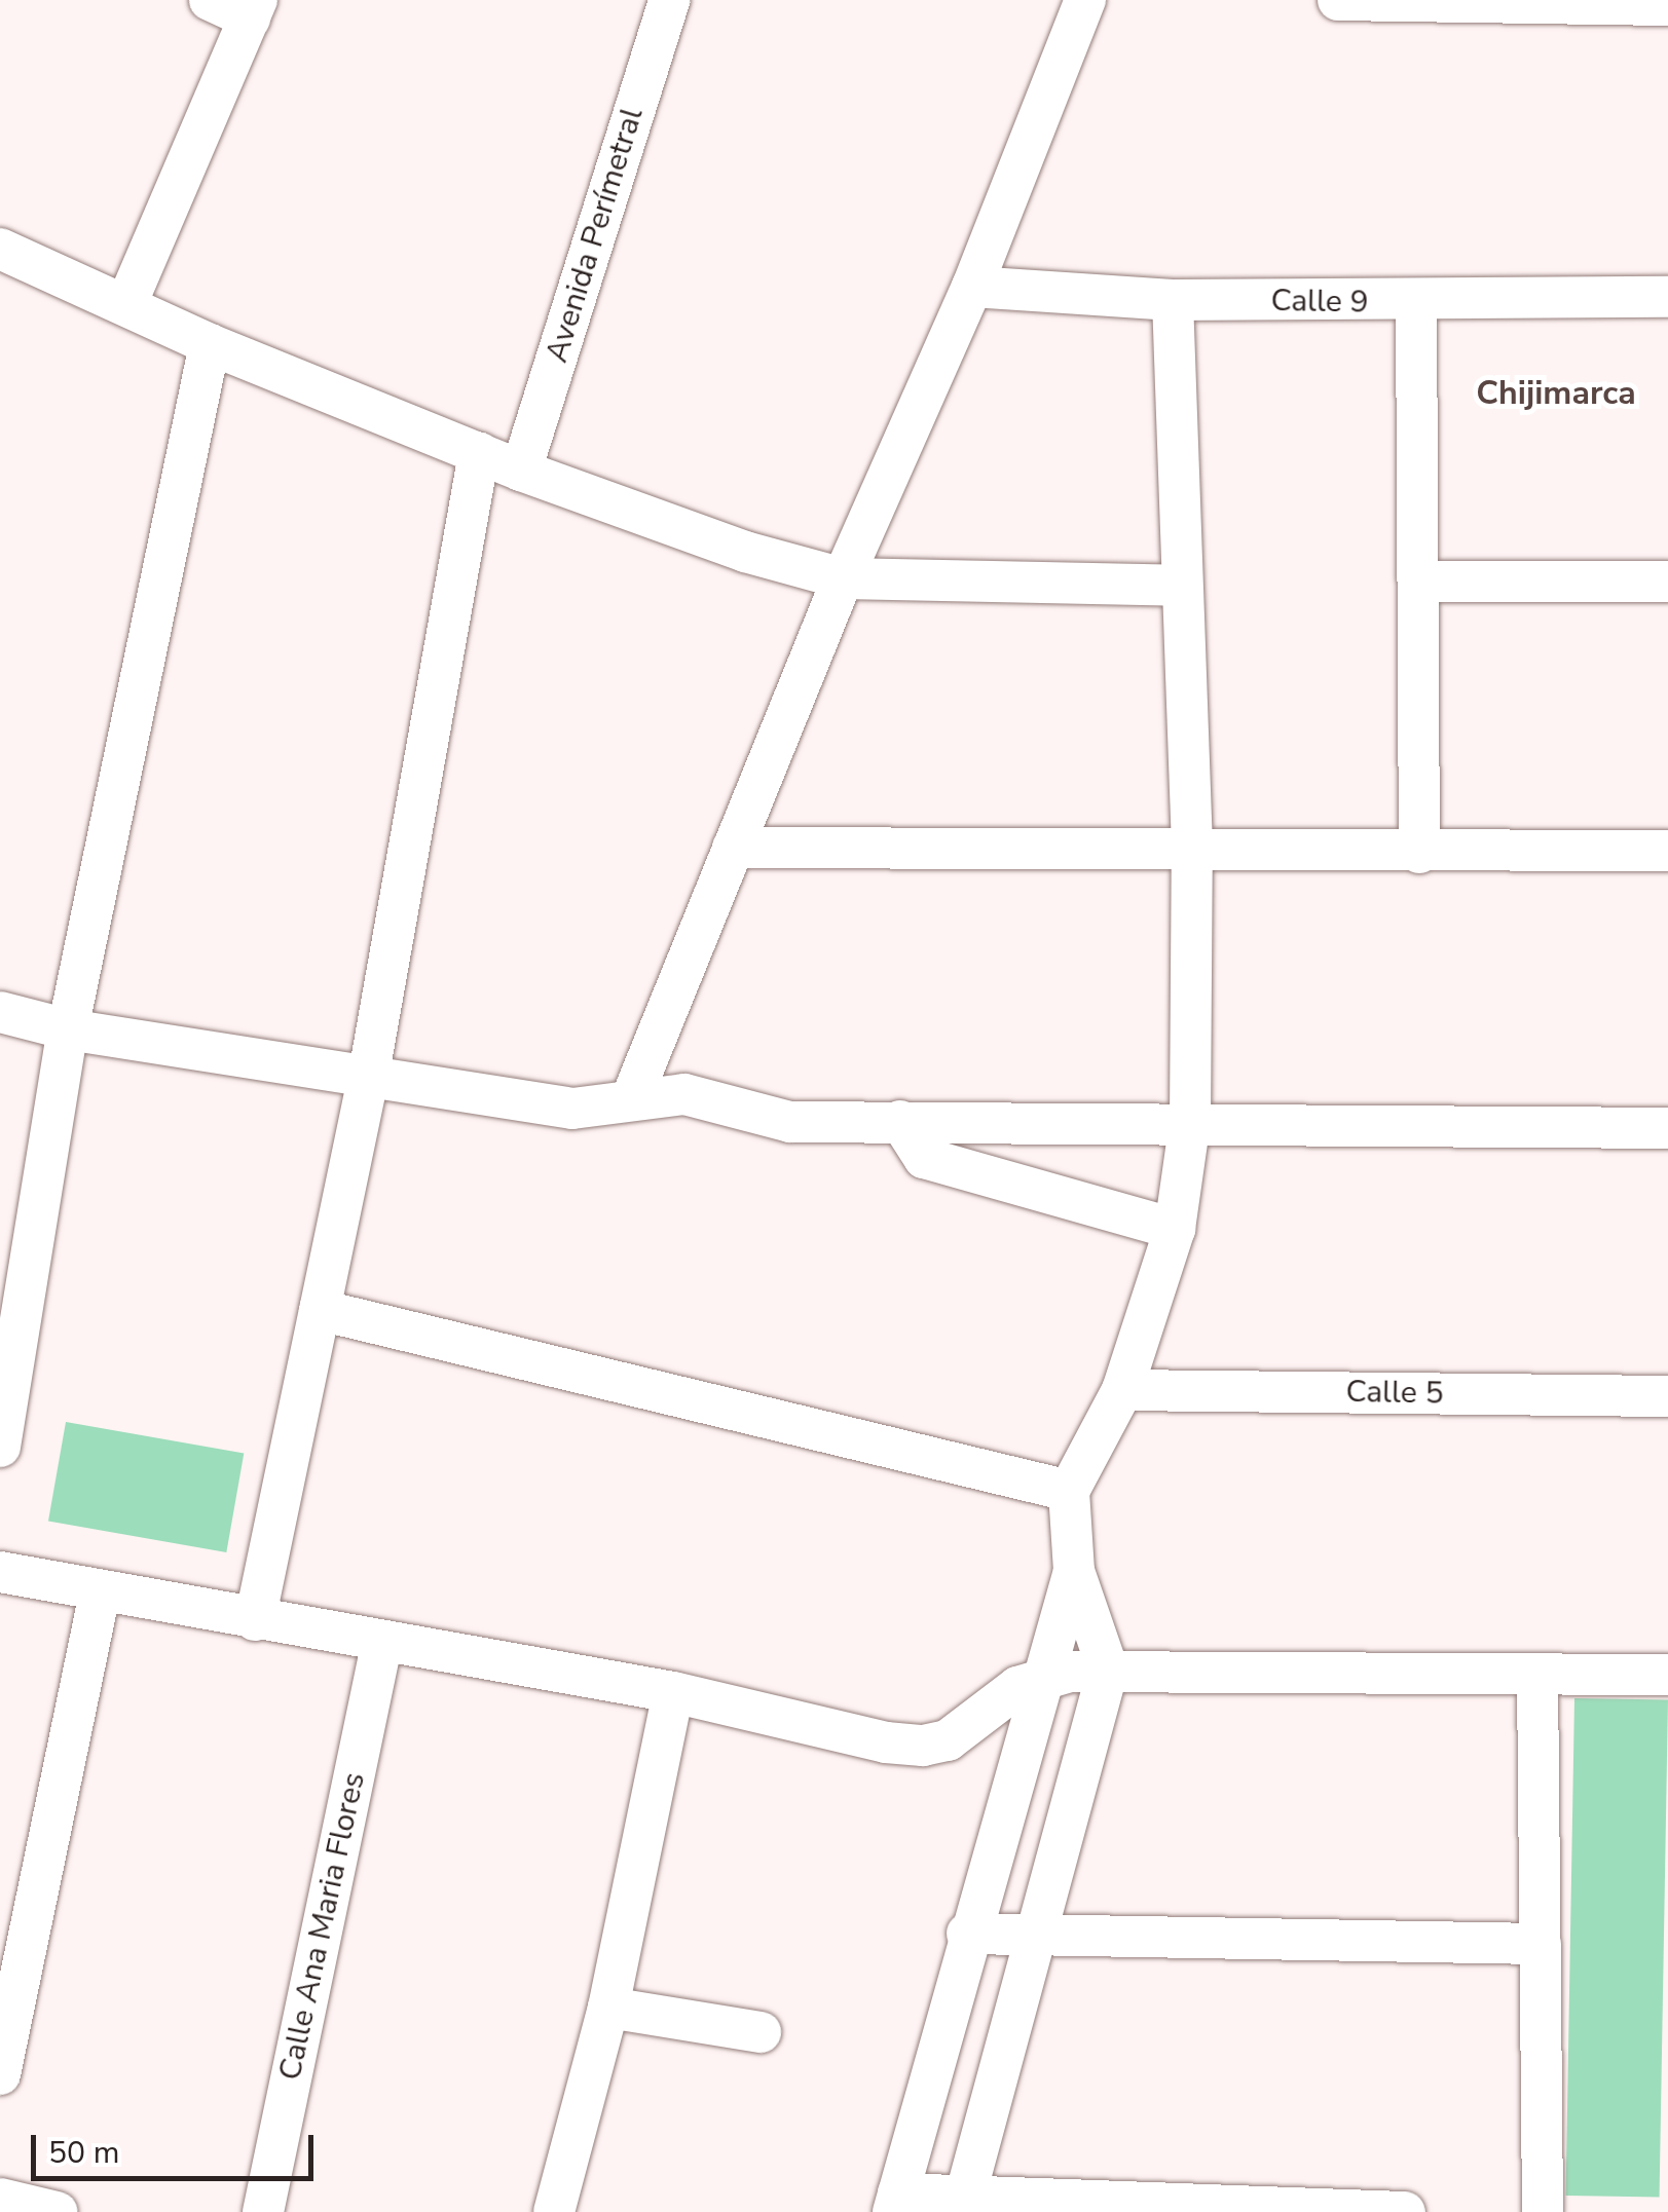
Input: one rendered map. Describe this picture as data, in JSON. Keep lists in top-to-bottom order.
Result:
{
  "streets": {
    "street": [
      "Avenida Perímetral",
      "Calle 9",
      "Calle 5",
      "Calle Ana Maria Flores"
    ]
  },
  "districts": ["Chijimarca"],
  "scale_bar": "50 m"
}
